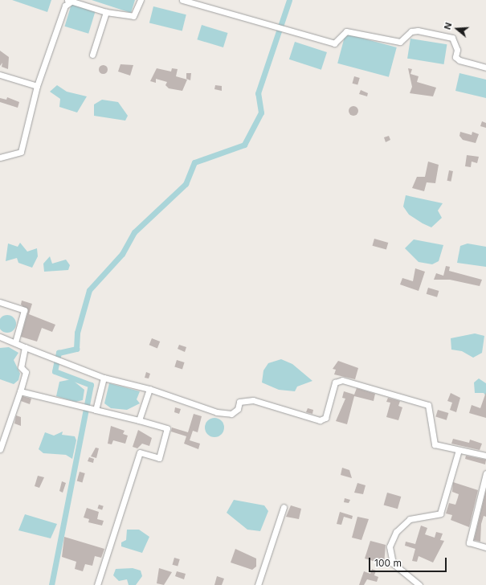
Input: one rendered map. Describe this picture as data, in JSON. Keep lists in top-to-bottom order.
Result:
{
  "scale_bar": "100 m",
  "north": "left"
}
